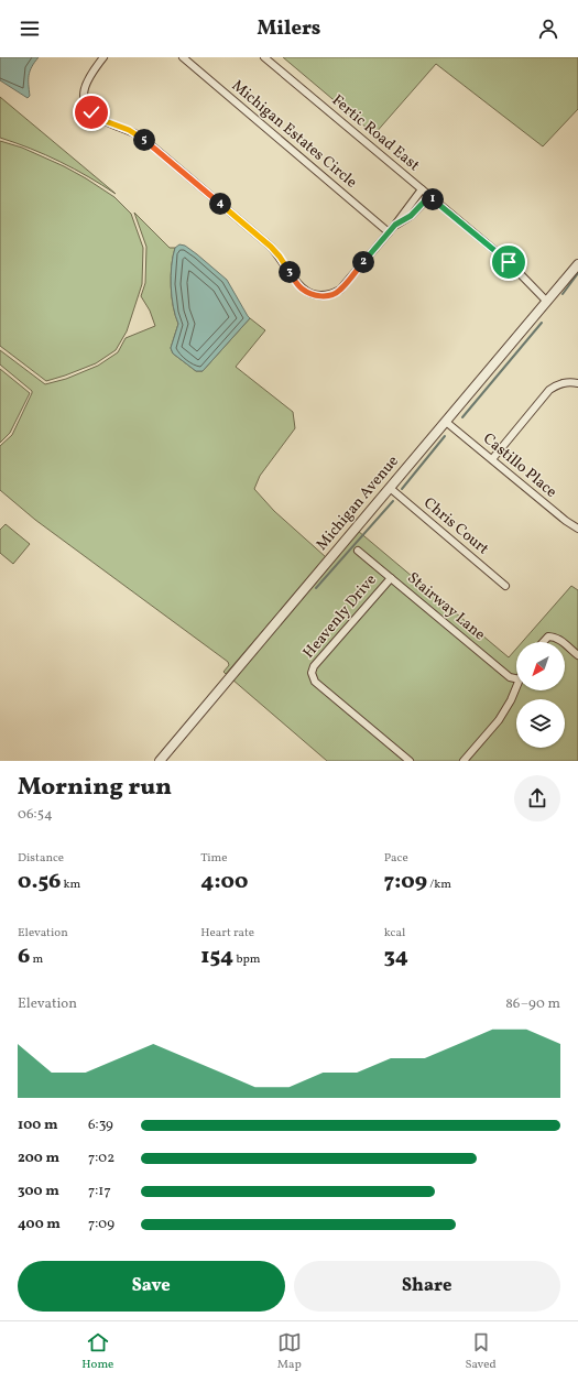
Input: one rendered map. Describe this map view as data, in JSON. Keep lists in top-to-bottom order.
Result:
{
  "streets": {
    "street": [
      "Fertic Road East",
      "Michigan Estates Circle",
      "Castillo Place",
      "Michigan Avenue",
      "Chris Court",
      "Stairway Lane",
      "Heavenly Drive"
    ]
  },
  "crossings": [
    ["Fertic Road East", "Michigan Avenue"],
    ["Castillo Place", "Michigan Avenue"],
    ["Michigan Avenue", "Chris Court"],
    ["Stairway Lane", "Heavenly Drive"]
  ],
  "north": "bottom left",
  "page": {
    "header": "Milers",
    "pins": [
      "5",
      "1",
      "4",
      "2",
      "3"
    ],
    "heading": ["Morning run", "06:54"],
    "stats": [
      ["Distance", "0.56 km"],
      ["Time", "4:00"],
      ["Pace", "7:09 /km"],
      ["Elevation", "6 m"],
      ["Heart rate", "154 bpm"],
      ["kcal", "34"]
    ],
    "chart": ["Elevation", "86–90 m"],
    "list": [
      {
        "name": "100 m",
        "note": "6:39"
      },
      {
        "name": "200 m",
        "note": "7:02"
      },
      {
        "name": "300 m",
        "note": "7:17"
      },
      {
        "name": "400 m",
        "note": "7:09"
      }
    ],
    "buttons": ["Save", "Share"],
    "tabs": ["Home", "Map", "Saved"]
  }
}
